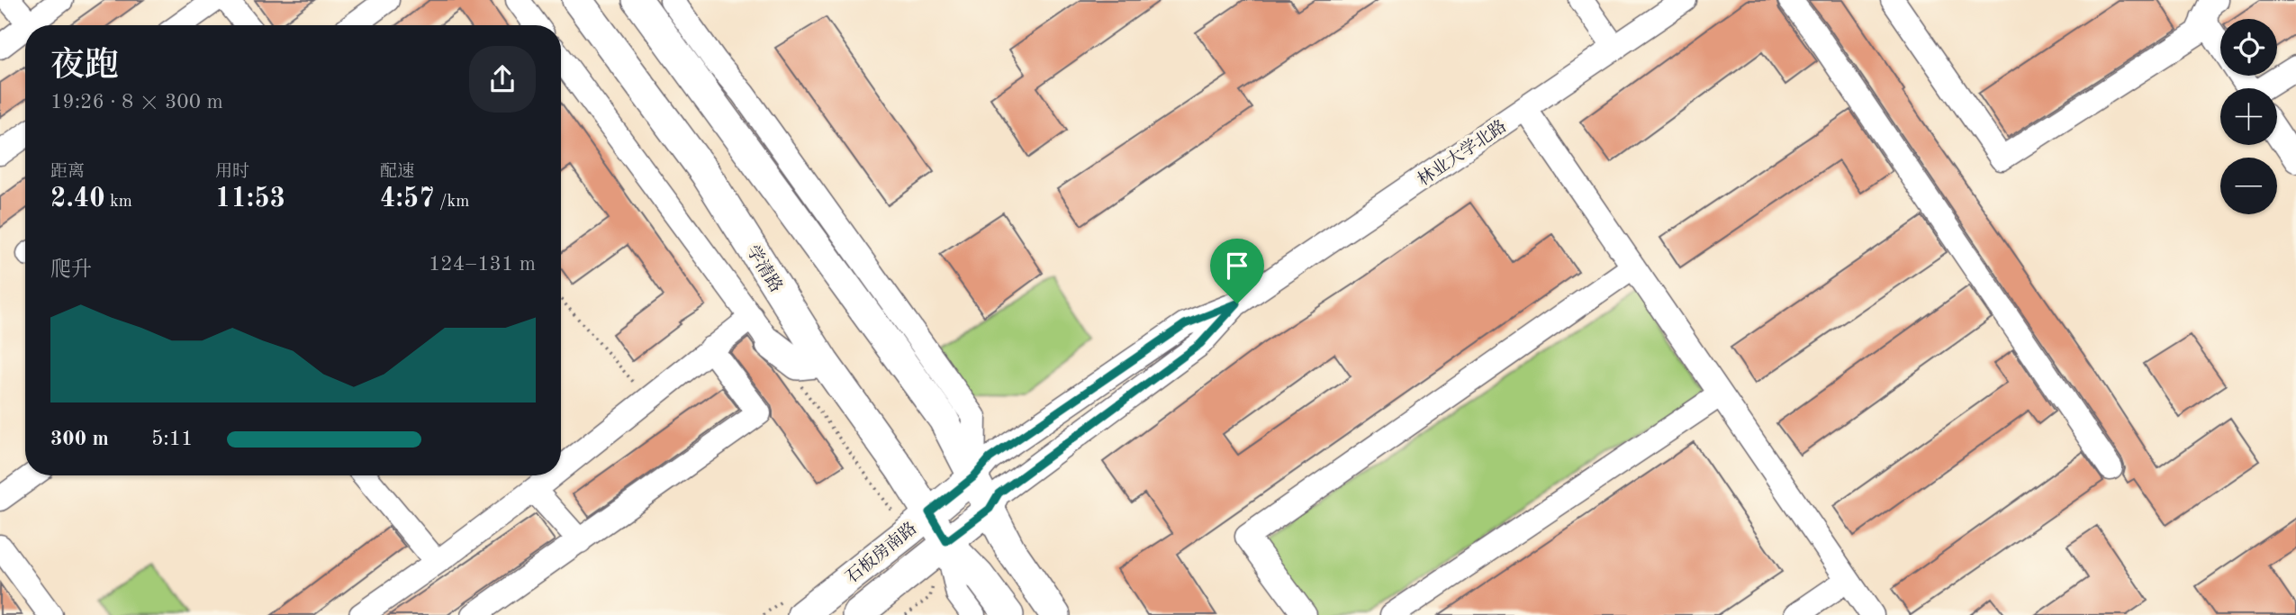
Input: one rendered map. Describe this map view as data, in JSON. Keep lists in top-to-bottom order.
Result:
{
  "streets": {
    "main road": ["学清路", "石板房南路"],
    "street": ["林业大学北路"]
  },
  "crossings": [
    ["林业大学北路", "石板房南路"],
    ["学清路", "石板房南路"]
  ],
  "page": {
    "map_buttons": ["+", "−"],
    "heading": ["夜跑", "19:26 · 8 × 300 m"],
    "stats": [
      ["距离", "2.40 km"],
      ["用时", "11:53"],
      ["配速", "4:57 /km"]
    ],
    "chart": ["爬升", "124–131 m"],
    "list": [
      {
        "name": "300 m",
        "note": "5:11"
      }
    ]
  }
}
